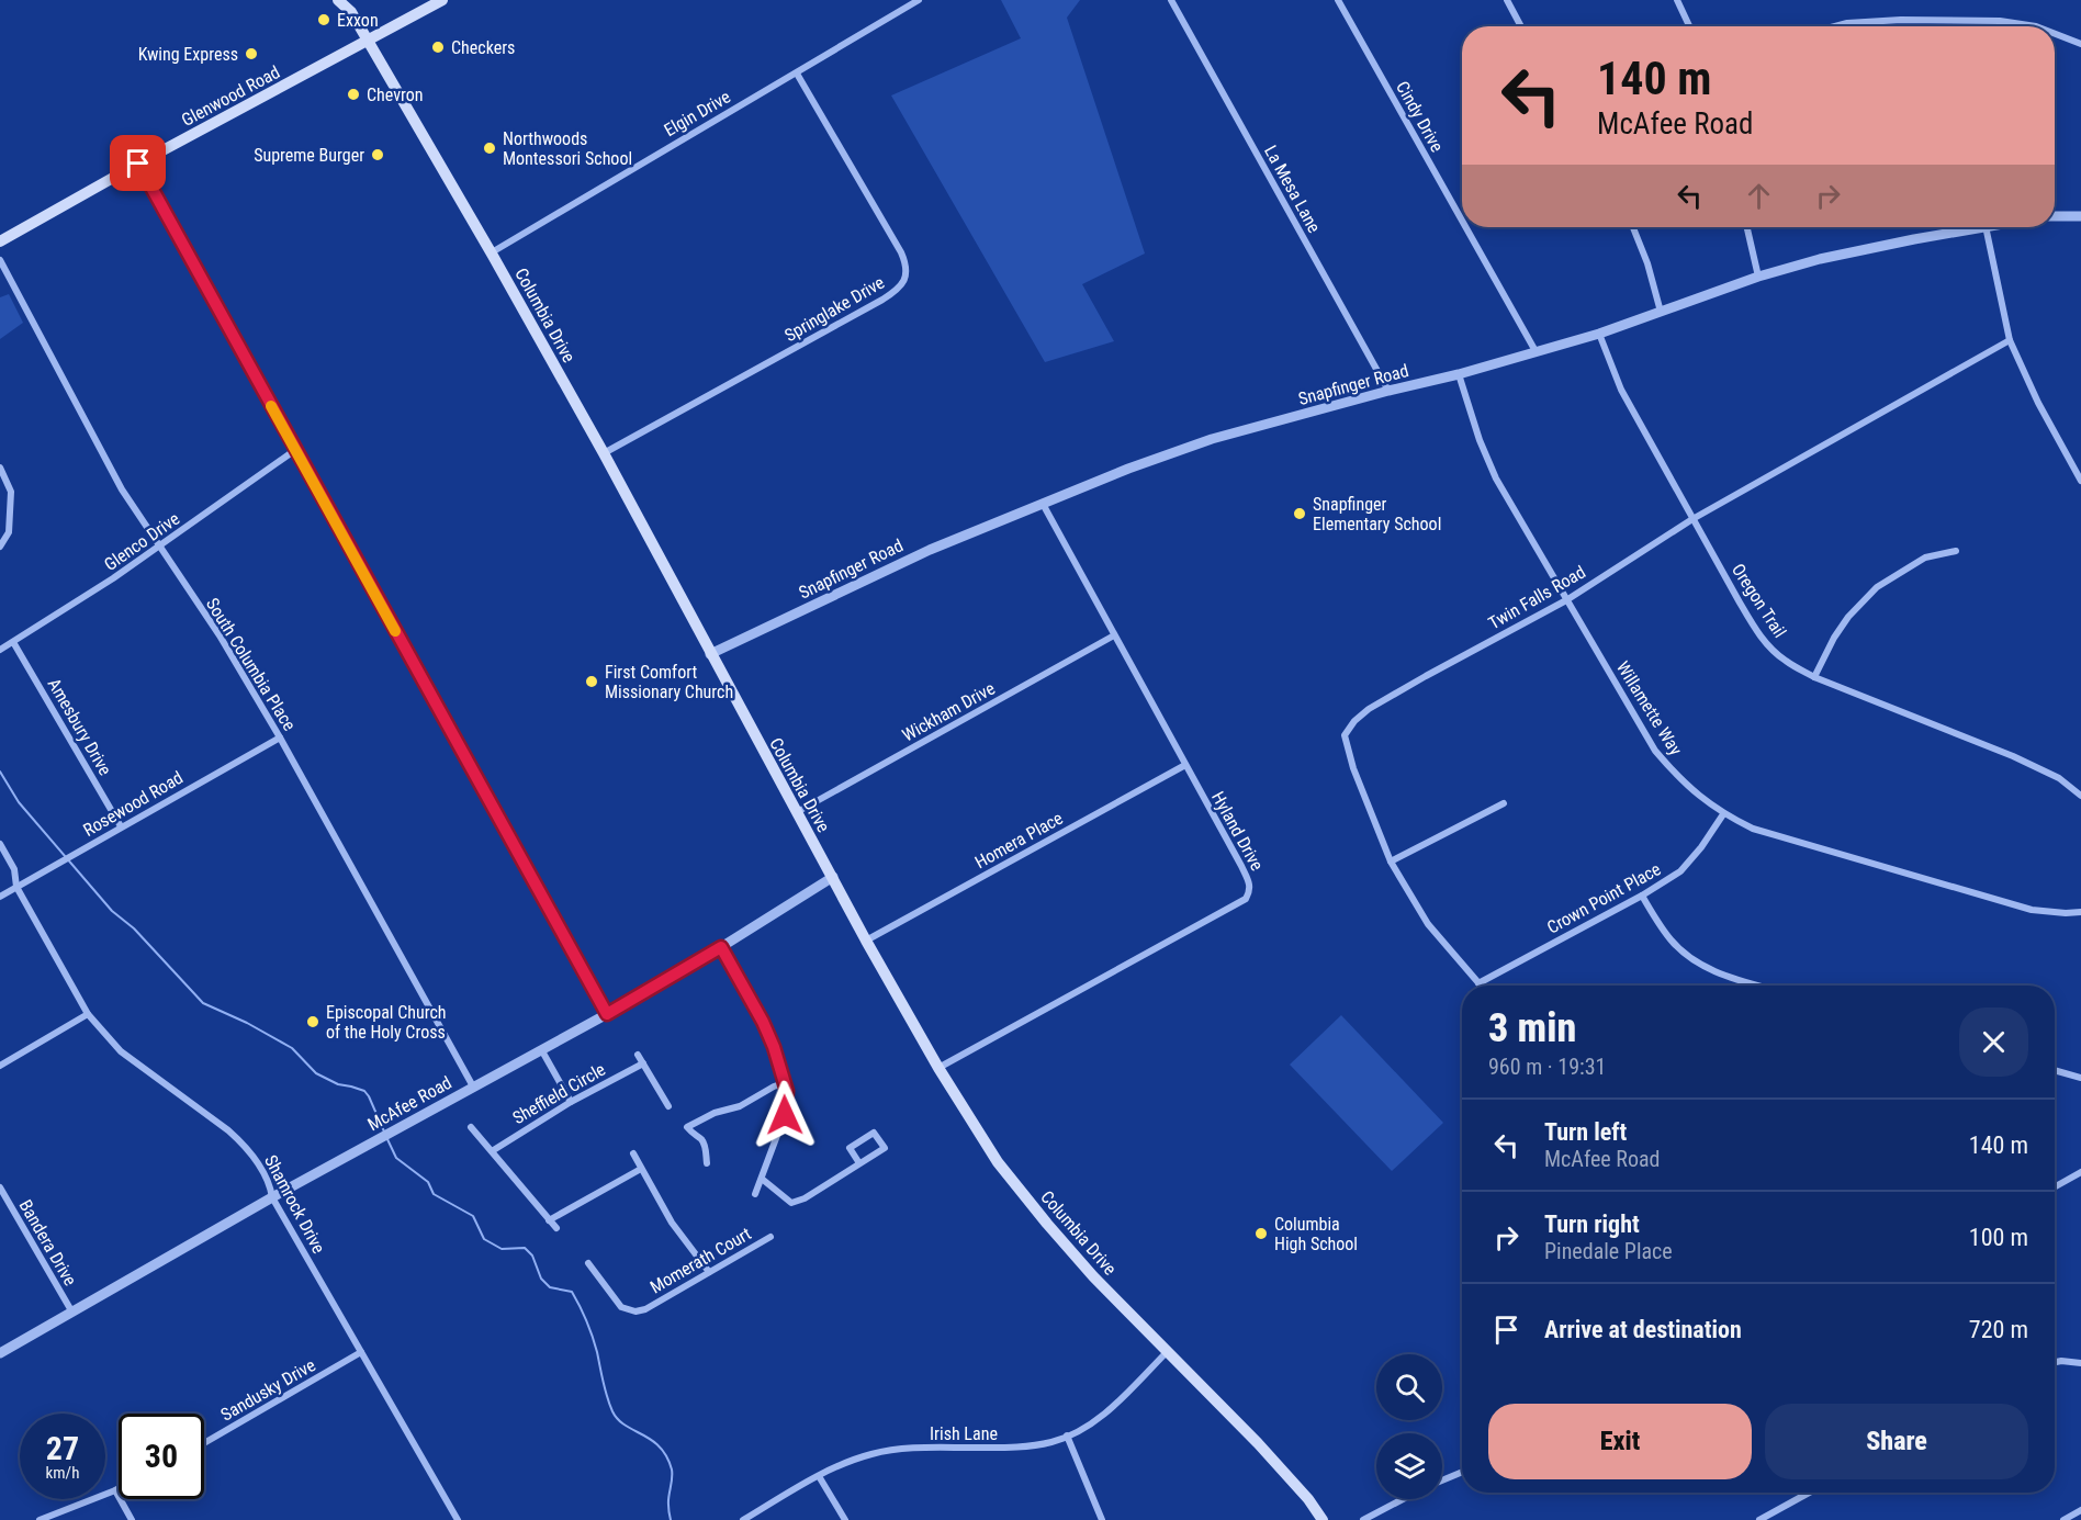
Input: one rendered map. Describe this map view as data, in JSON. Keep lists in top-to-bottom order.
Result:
{
  "streets": {
    "main road": ["Glenwood Road", "Columbia Drive"],
    "street": [
      "Elgin Drive",
      "Cindy Drive",
      "La Mesa Lane",
      "Springlake Drive",
      "Snapfinger Road",
      "Glenco Drive",
      "Twin Falls Road",
      "Oregon Trail",
      "South Columbia Place",
      "Willamette Way",
      "Wickham Drive",
      "Amesbury Drive",
      "Rosewood Road",
      "Hyland Drive",
      "Homera Place",
      "Crown Point Place",
      "Sheffield Circle",
      "McAfee Road",
      "Shamrock Drive",
      "Bandera Drive",
      "Momerath Court",
      "Sandusky Drive",
      "Irish Lane"
    ]
  },
  "crossings": [
    ["Glenwood Road", "Columbia Drive"],
    ["Elgin Drive", "Springlake Drive"],
    ["Elgin Drive", "Columbia Drive"],
    ["Cindy Drive", "Snapfinger Road"],
    ["La Mesa Lane", "Snapfinger Road"],
    ["Springlake Drive", "Columbia Drive"],
    ["Columbia Drive", "Snapfinger Road"],
    ["Columbia Drive", "Wickham Drive"],
    ["Columbia Drive", "Hyland Drive"],
    ["Columbia Drive", "Homera Place"],
    ["Columbia Drive", "McAfee Road"],
    ["Columbia Drive", "Irish Lane"],
    ["Snapfinger Road", "Oregon Trail"],
    ["Snapfinger Road", "Willamette Way"],
    ["Snapfinger Road", "Hyland Drive"],
    ["Glenco Drive", "South Columbia Place"],
    ["Glenco Drive", "Amesbury Drive"],
    ["Twin Falls Road", "Oregon Trail"],
    ["Twin Falls Road", "Willamette Way"],
    ["Twin Falls Road", "Crown Point Place"],
    ["South Columbia Place", "Rosewood Road"],
    ["South Columbia Place", "McAfee Road"],
    ["Willamette Way", "Crown Point Place"],
    ["Wickham Drive", "Hyland Drive"],
    ["Amesbury Drive", "Rosewood Road"],
    ["Rosewood Road", "Shamrock Drive"],
    ["Hyland Drive", "Homera Place"],
    ["McAfee Road", "Shamrock Drive"],
    ["McAfee Road", "Bandera Drive"],
    ["Shamrock Drive", "Sandusky Drive"]
  ],
  "places": [
    "Exxon",
    "Checkers",
    "Kwing Express",
    "Chevron",
    "Northwoods Montessori School",
    "Supreme Burger",
    "Snapfinger Elementary School",
    "First Comfort Missionary Church",
    "Episcopal Church of the Holy Cross",
    "Columbia High School"
  ],
  "page": {
    "turn": ["140 m", "McAfee Road"],
    "heading": ["3 min", "960 m · 19:31"],
    "list": [
      {
        "name": "Turn left",
        "note": "McAfee Road",
        "value": "140 m"
      },
      {
        "name": "Turn right",
        "note": "Pinedale Place",
        "value": "100 m"
      },
      {
        "name": "Arrive at destination",
        "value": "720 m"
      }
    ],
    "buttons": ["Exit", "Share"],
    "speed": "27 km/h",
    "limit": "30"
  }
}
